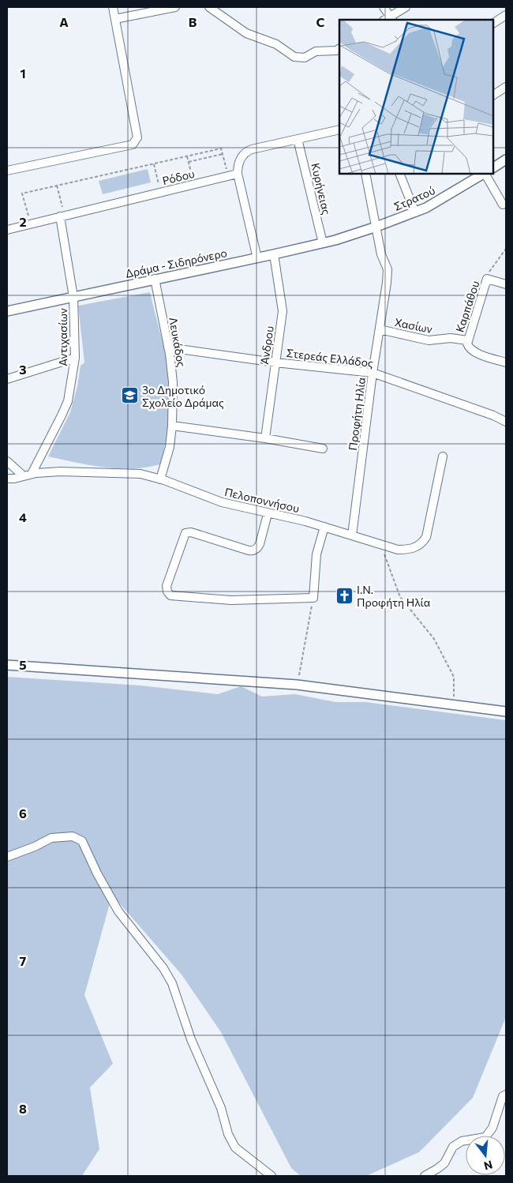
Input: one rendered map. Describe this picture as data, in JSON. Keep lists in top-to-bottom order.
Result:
{
  "streets": {
    "street": [
      "Ρόδου",
      "Κυρήνειας",
      "Στρατού",
      "Δράμα - Σιδηρόνερο",
      "Καρπάθου",
      "Χασίων",
      "Αντιχασίων",
      "Λευκάδος",
      "Άνδρου",
      "Στερεάς Ελλάδος",
      "Προφήτη Ηλία",
      "Πελοποννήσου"
    ]
  },
  "crossings": [
    ["Ρόδου", "Αντιχασίων"],
    ["Κυρήνειας", "Δράμα - Σιδηρόνερο"],
    ["Στρατού", "Δράμα - Σιδηρόνερο"],
    ["Στρατού", "Προφήτη Ηλία"],
    ["Δράμα - Σιδηρόνερο", "Αντιχασίων"],
    ["Δράμα - Σιδηρόνερο", "Λευκάδος"],
    ["Δράμα - Σιδηρόνερο", "Άνδρου"],
    ["Καρπάθου", "Χασίων"],
    ["Χασίων", "Προφήτη Ηλία"],
    ["Αντιχασίων", "Πελοποννήσου"],
    ["Λευκάδος", "Στερεάς Ελλάδος"],
    ["Λευκάδος", "Πελοποννήσου"],
    ["Άνδρου", "Στερεάς Ελλάδος"],
    ["Στερεάς Ελλάδος", "Προφήτη Ηλία"],
    ["Προφήτη Ηλία", "Πελοποννήσου"]
  ],
  "places": {
    "school or university": ["3ο Δημοτικό Σχολείο Δράμας"],
    "church": ["Ι.Ν. Προφήτη Ηλία"]
  },
  "north": "bottom",
  "grid": {
    "columns": ["A", "B", "C"],
    "rows": [
      "1",
      "2",
      "3",
      "4",
      "5",
      "6",
      "7",
      "8"
    ]
  }
}
